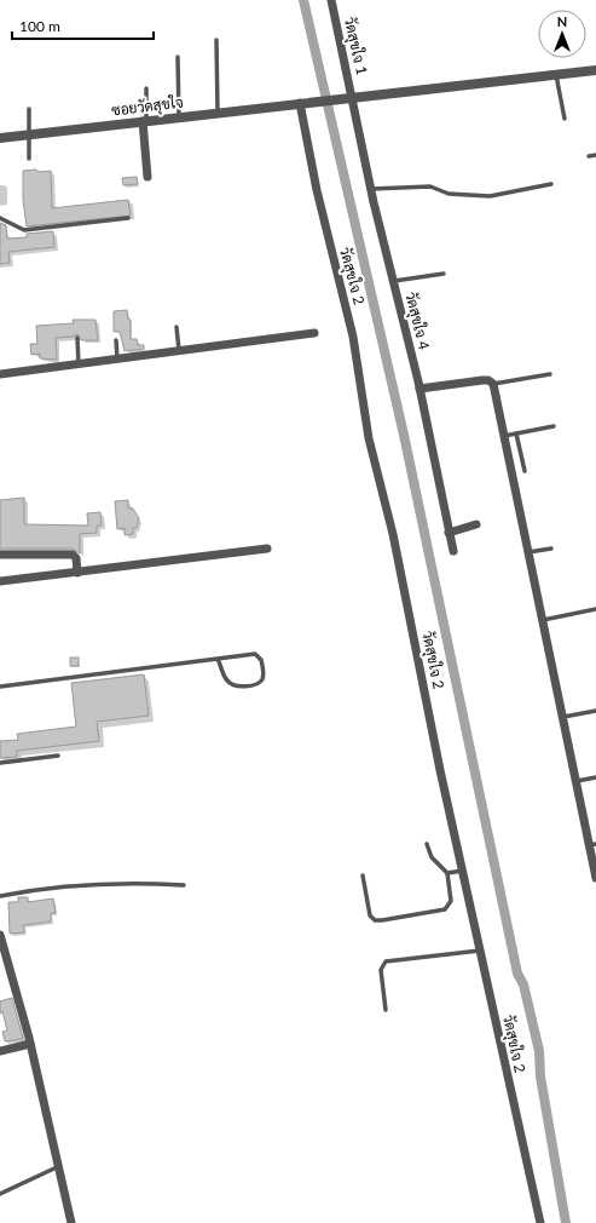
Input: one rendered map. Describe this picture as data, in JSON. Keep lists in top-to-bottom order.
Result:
{
  "streets": {
    "street": [
      "วัดสุขใจ 1",
      "ซอยวัดสุขใจ",
      "วัดสุขใจ 2",
      "วัดสุขใจ 4"
    ]
  },
  "crossings": [
    ["วัดสุขใจ 1", "ซอยวัดสุขใจ"],
    ["วัดสุขใจ 1", "วัดสุขใจ 4"],
    ["ซอยวัดสุขใจ", "วัดสุขใจ 2"],
    ["ซอยวัดสุขใจ", "วัดสุขใจ 4"]
  ],
  "scale_bar": "100 m",
  "north": "top"
}
